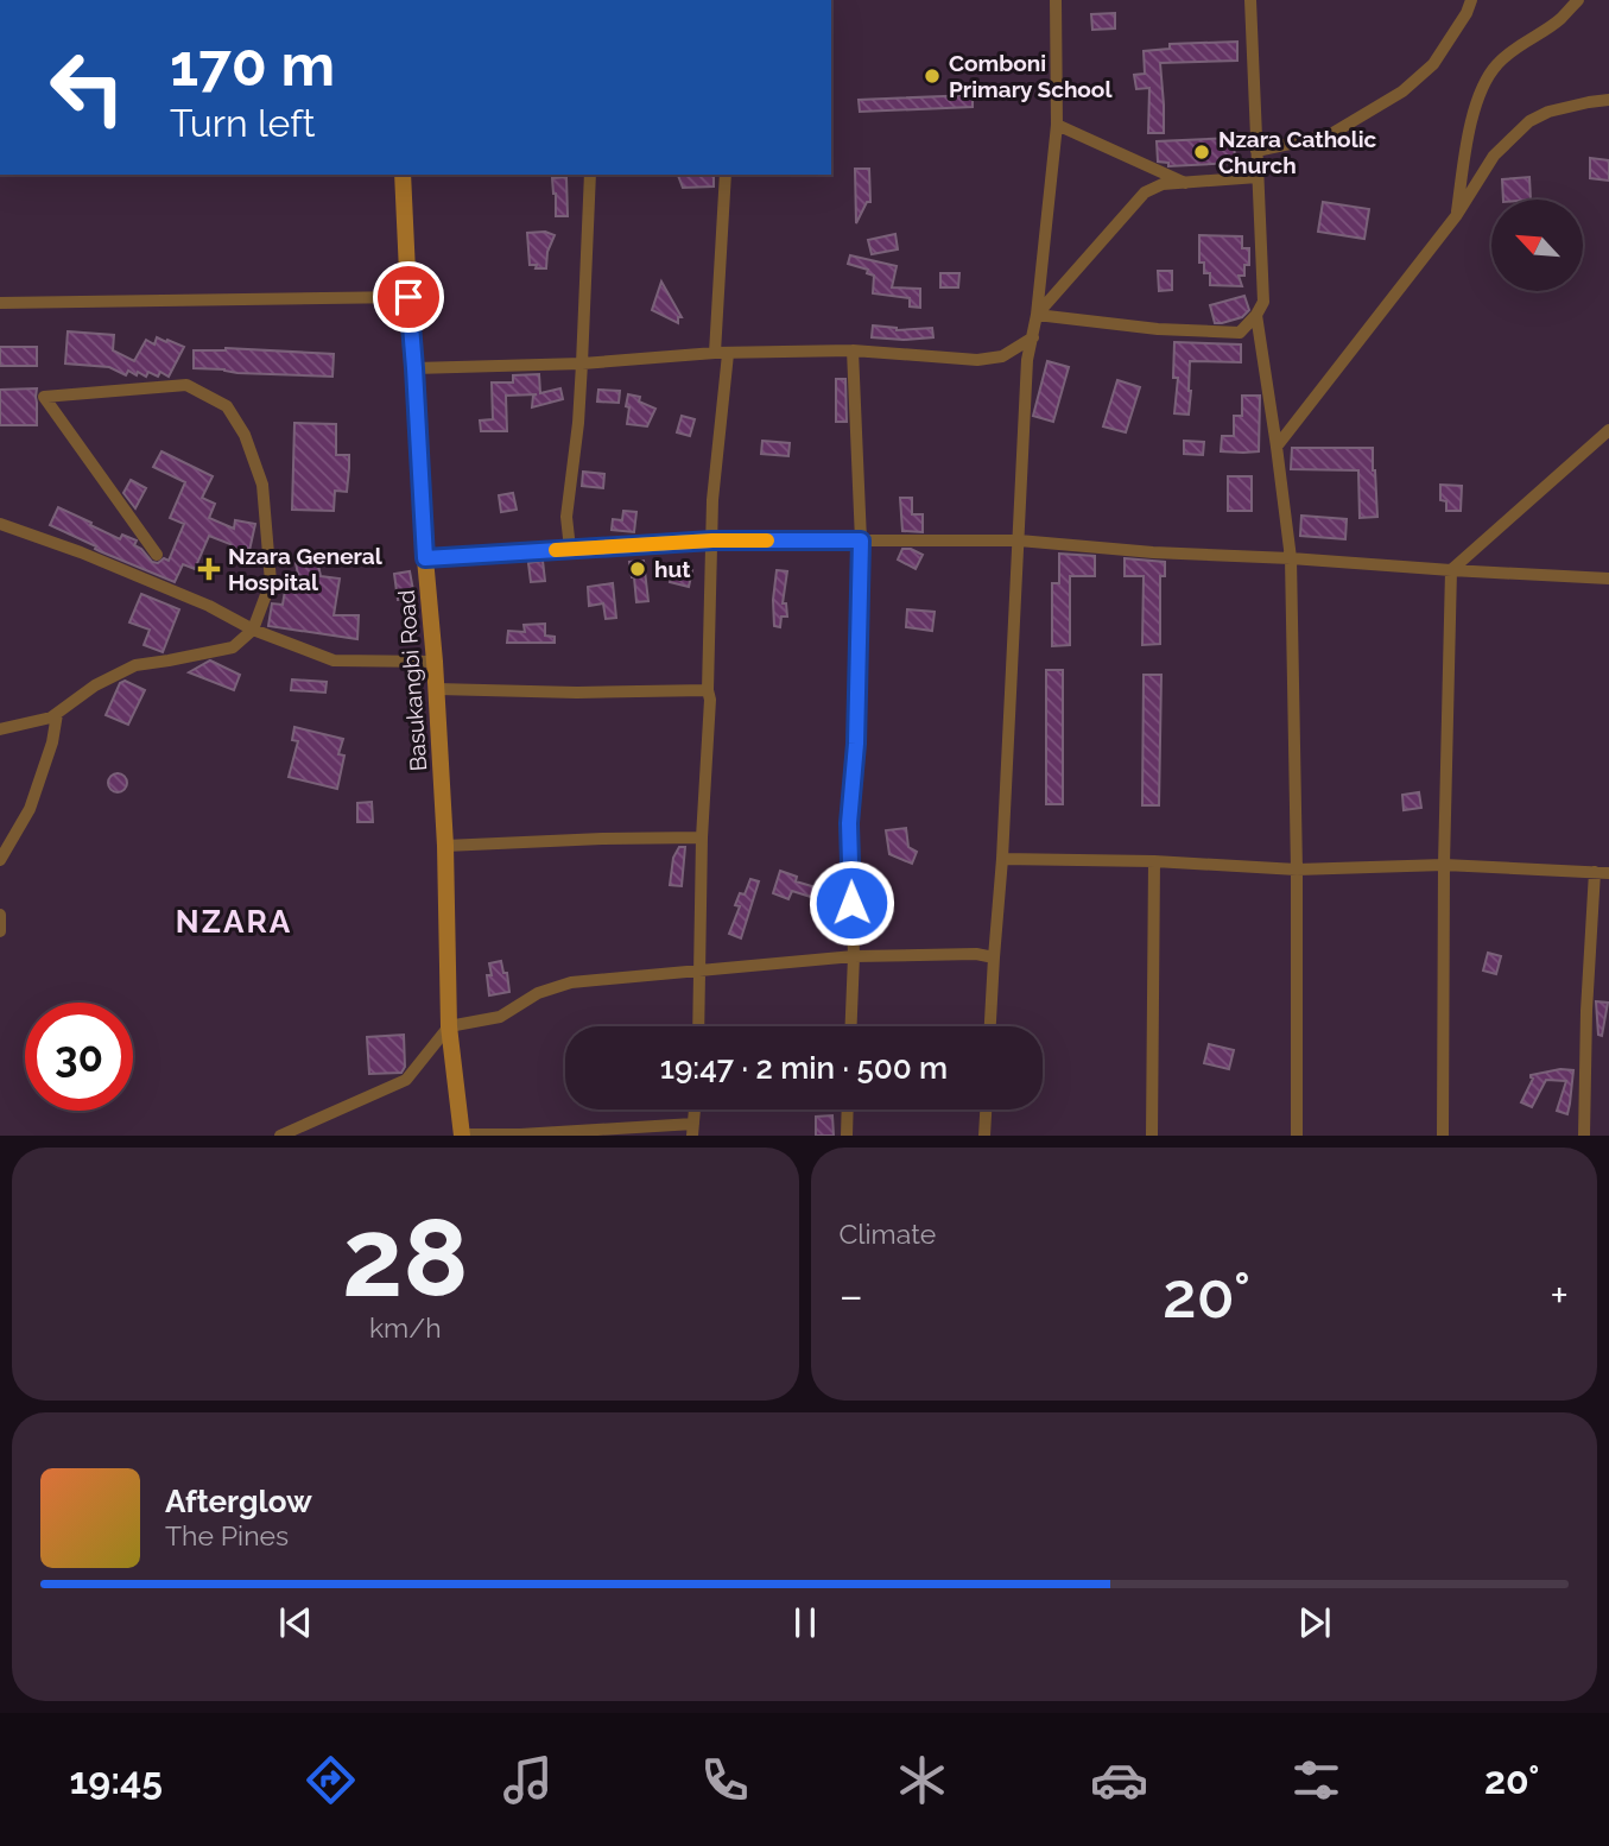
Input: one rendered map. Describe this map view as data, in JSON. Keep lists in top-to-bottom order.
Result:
{
  "streets": {
    "street": ["Basukangbi Road"]
  },
  "districts": ["NZARA"],
  "places": {
    "other": ["Comboni Primary School", "Nzara Catholic Church", "hut"],
    "health": ["Nzara General Hospital"]
  },
  "north": "top left",
  "page": {
    "turn": ["170 m", "Turn left"],
    "limit": "30",
    "trip": "19:47 · 2 min · 500 m",
    "tile": [
      ["28", "km/h"],
      "Climate"
    ],
    "heat": ["−", "20°", "+"],
    "song": ["Afterglow", "The Pines"],
    "tabs": ["19:45", "20°"]
  }
}
